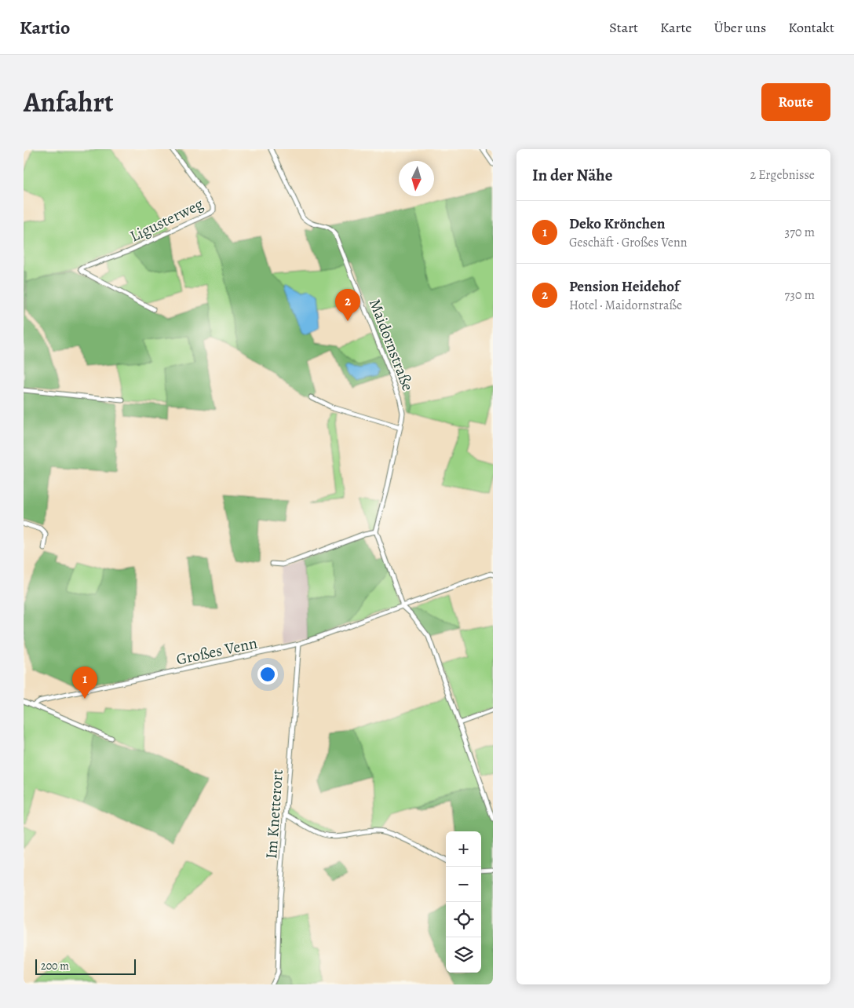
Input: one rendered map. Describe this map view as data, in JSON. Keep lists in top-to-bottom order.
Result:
{
  "streets": {
    "street": [
      "Ligusterweg",
      "Maidornstraße",
      "Großes Venn",
      "Im Knetterort"
    ]
  },
  "crossings": [
    ["Großes Venn", "Im Knetterort"]
  ],
  "scale_bar": "200 m",
  "north": "bottom",
  "page": {
    "header": "Kartio",
    "nav": [
      "Start",
      "Karte",
      "Über uns",
      "Kontakt"
    ],
    "title": "Anfahrt",
    "buttons": "Route",
    "heading": ["In der Nähe", "2 Ergebnisse"],
    "list": [
      {
        "mark": "1",
        "name": "Deko Krönchen",
        "note": "Geschäft · Großes Venn",
        "value": "370 m"
      },
      {
        "mark": "2",
        "name": "Pension Heidehof",
        "note": "Hotel · Maidornstraße",
        "value": "730 m"
      }
    ],
    "pins": ["2", "1"],
    "map_buttons": ["+", "−"],
    "scale": "200 m"
  }
}
